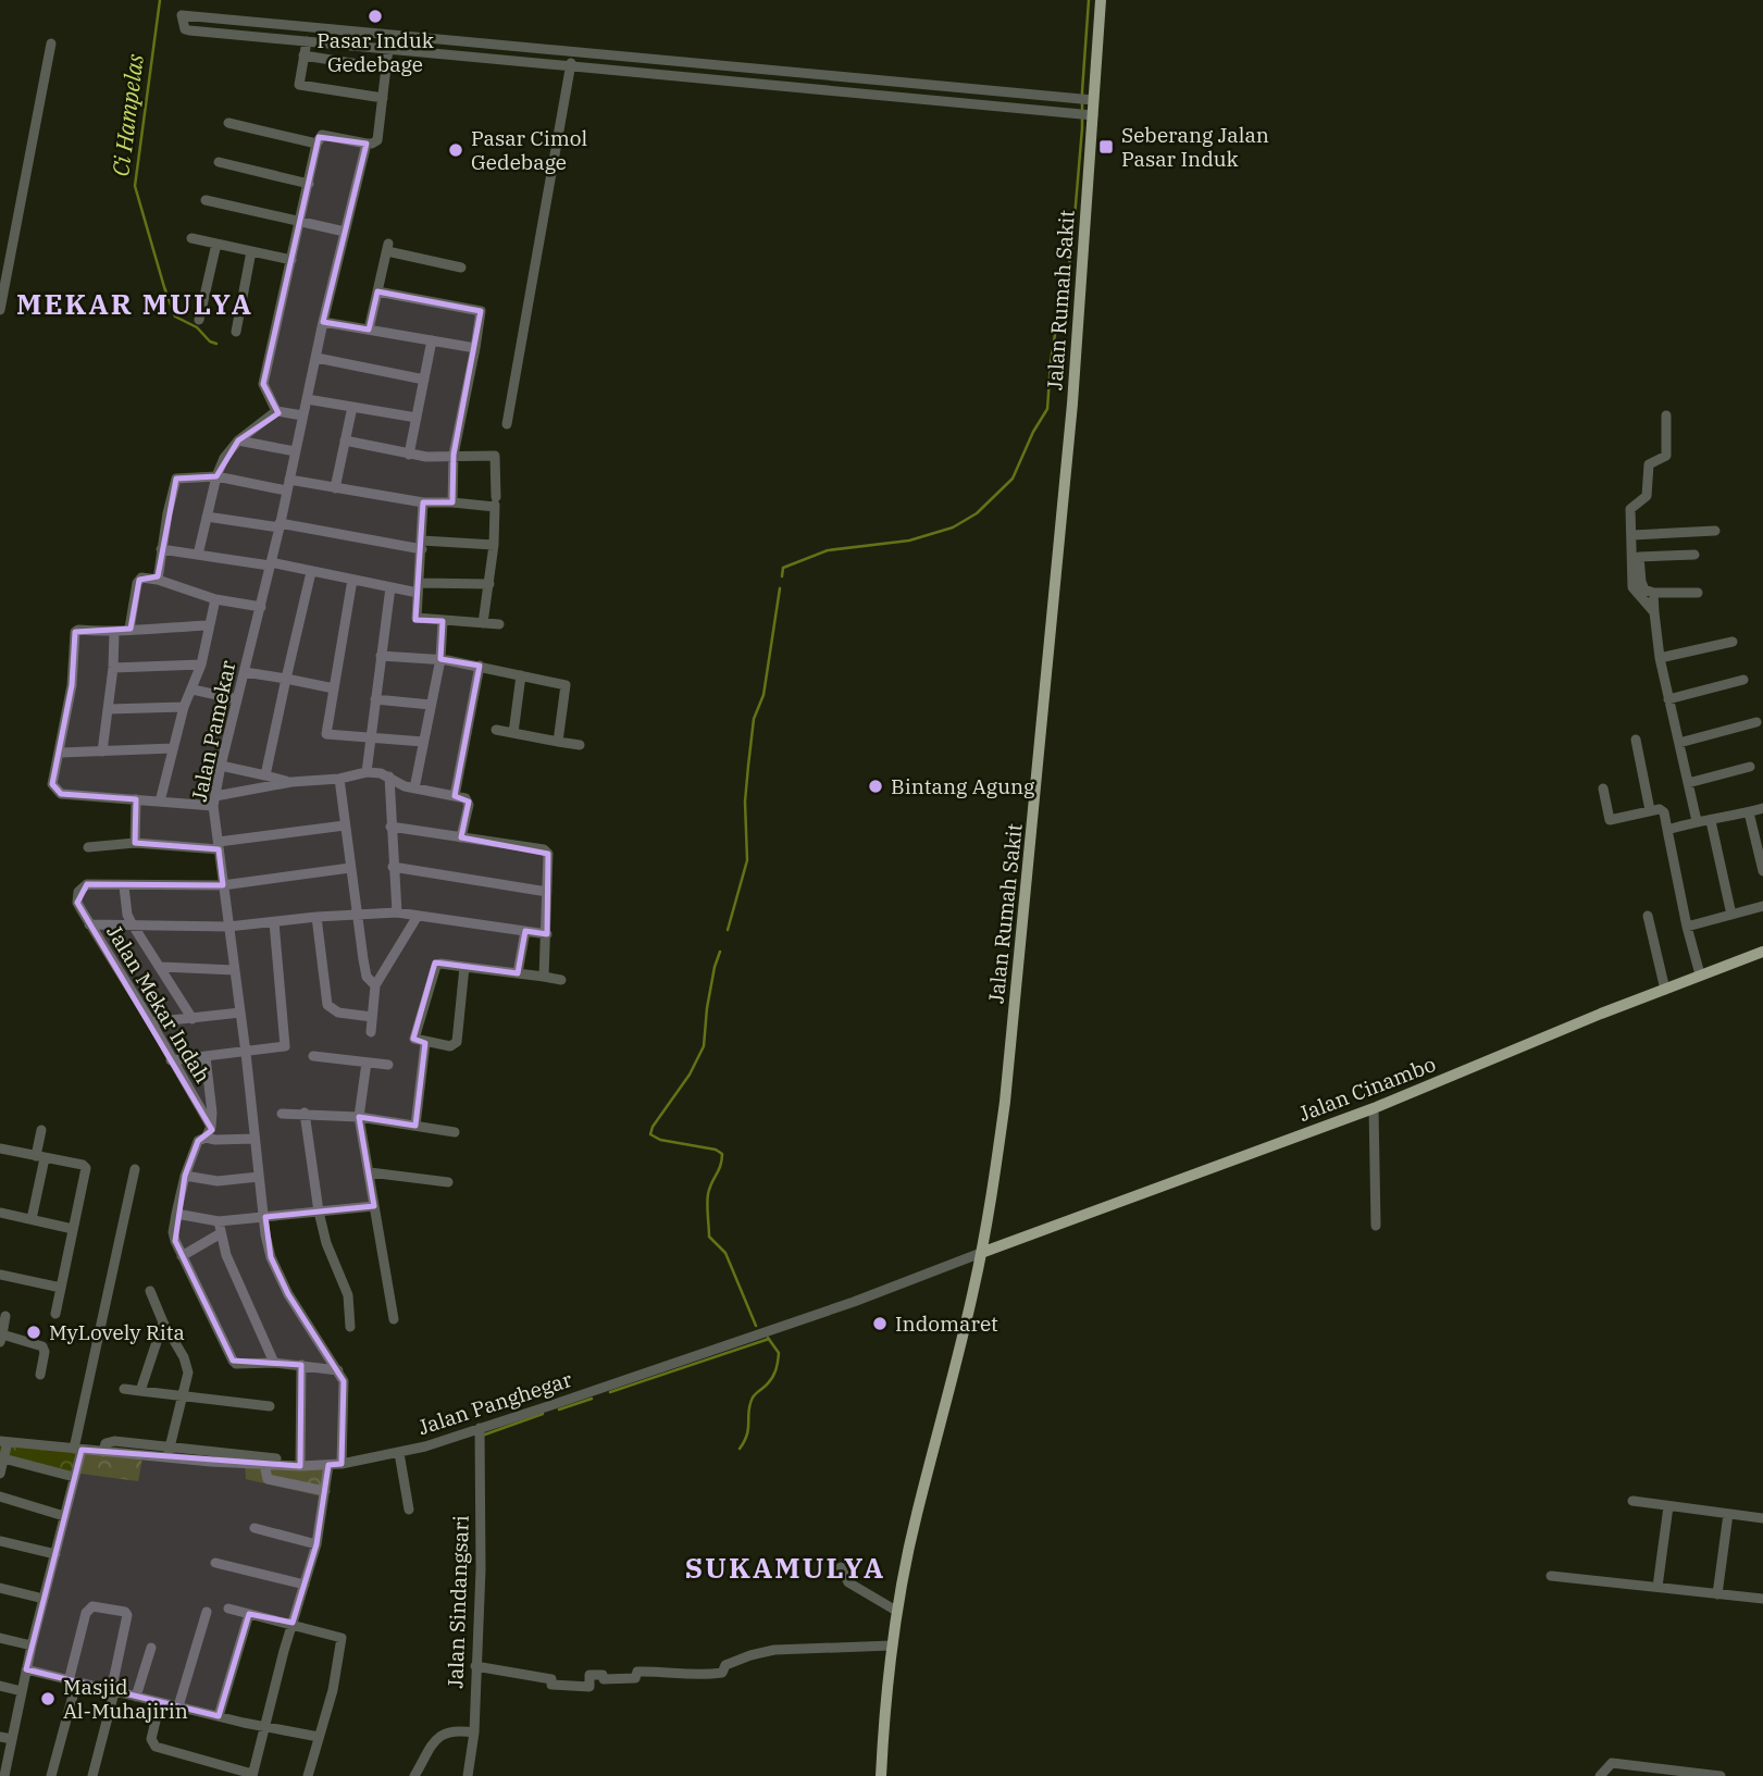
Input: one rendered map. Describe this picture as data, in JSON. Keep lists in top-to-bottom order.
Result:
{
  "streets": {
    "main road": ["Jalan Rumah Sakit", "Jalan Cinambo"],
    "street": [
      "Jalan Pamekar",
      "Jalan Mekar Indah",
      "Jalan Panghegar",
      "Jalan Sindangsari"
    ]
  },
  "crossings": [
    ["Jalan Rumah Sakit", "Jalan Cinambo"],
    ["Jalan Rumah Sakit", "Jalan Panghegar"],
    ["Jalan Pamekar", "Jalan Panghegar"],
    ["Jalan Cinambo", "Jalan Panghegar"],
    ["Jalan Panghegar", "Jalan Sindangsari"]
  ],
  "districts": ["MEKAR MULYA", "SUKAMULYA"],
  "water": ["Ci Hampelas"],
  "places": {
    "other": [
      "Pasar Induk Gedebage",
      "Pasar Cimol Gedebage",
      "Bintang Agung",
      "Indomaret",
      "MyLovely Rita",
      "Masjid Al-Muhajirin"
    ],
    "transit": ["Seberang Jalan Pasar Induk"]
  }
}
